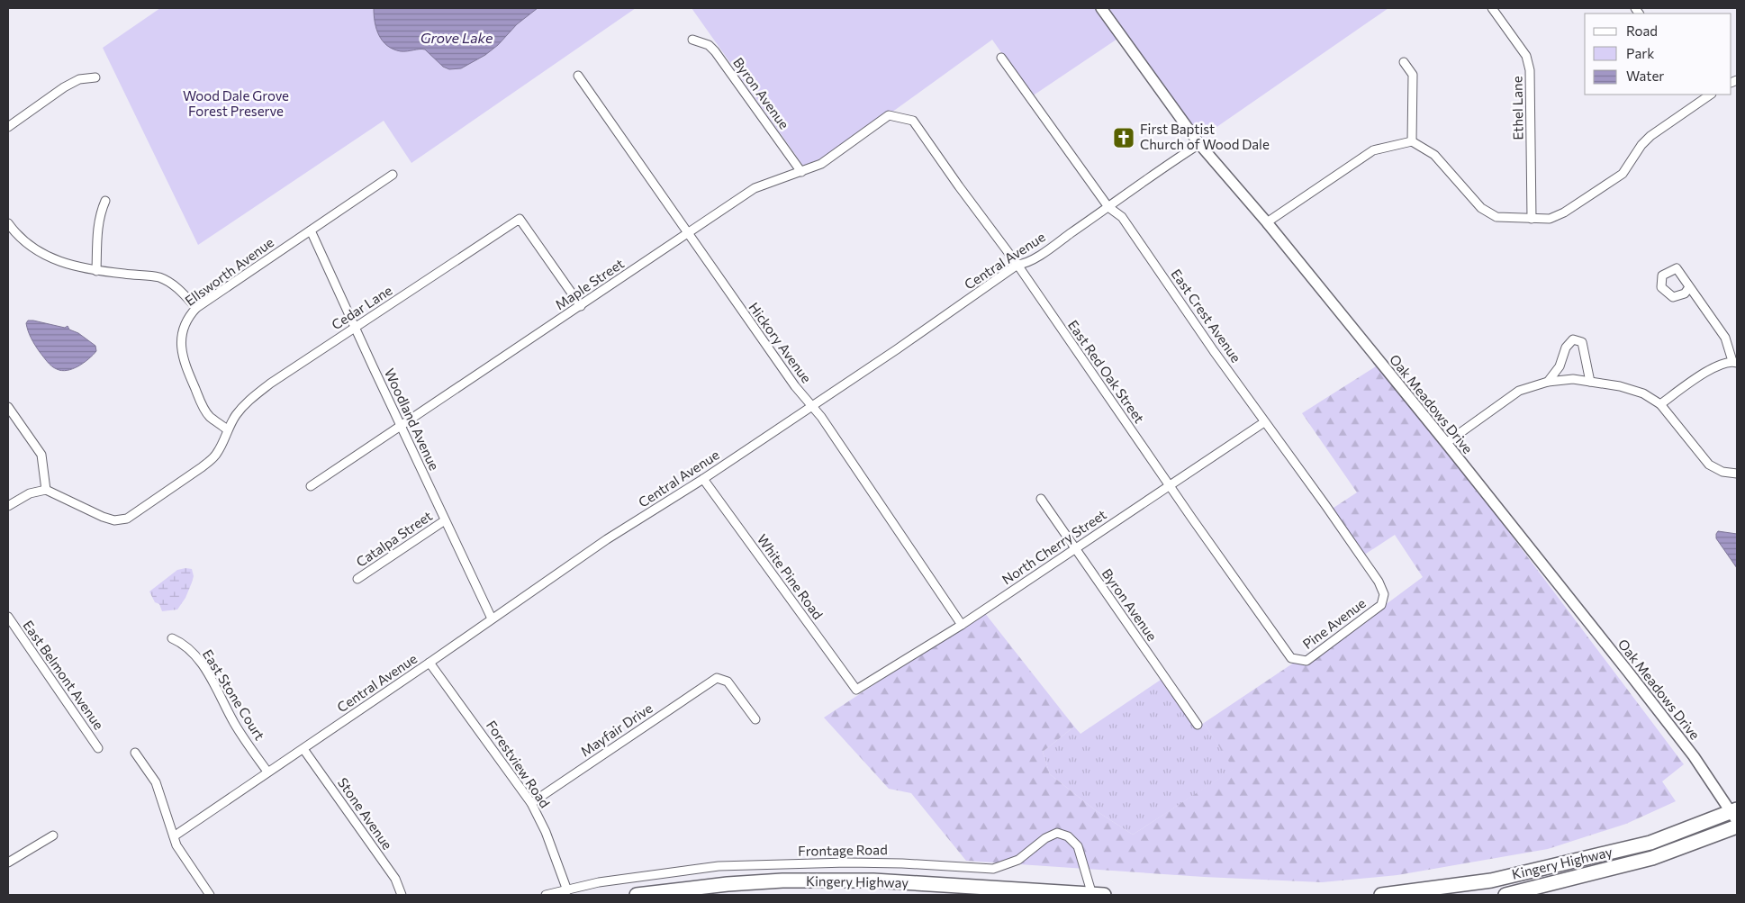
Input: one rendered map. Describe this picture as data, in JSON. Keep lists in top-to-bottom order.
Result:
{
  "streets": {
    "highway": ["Kingery Highway"],
    "street": [
      "Byron Avenue",
      "Ethel Lane",
      "Central Avenue",
      "Ellsworth Avenue",
      "Maple Street",
      "Cedar Lane",
      "East Crest Avenue",
      "Hickory Avenue",
      "East Red Oak Street",
      "Oak Meadows Drive",
      "Woodland Avenue",
      "Catalpa Street",
      "North Cherry Street",
      "White Pine Road",
      "Pine Avenue",
      "East Belmont Avenue",
      "East Stone Court",
      "Mayfair Drive",
      "Forestview Road",
      "Stone Avenue",
      "Frontage Road"
    ]
  },
  "crossings": [
    ["Byron Avenue", "Maple Street"],
    ["Byron Avenue", "North Cherry Street"],
    ["Central Avenue", "East Crest Avenue"],
    ["Central Avenue", "Hickory Avenue"],
    ["Central Avenue", "East Red Oak Street"],
    ["Central Avenue", "Oak Meadows Drive"],
    ["Central Avenue", "Woodland Avenue"],
    ["Central Avenue", "White Pine Road"],
    ["Central Avenue", "East Stone Court"],
    ["Central Avenue", "Forestview Road"],
    ["Central Avenue", "Stone Avenue"],
    ["Ellsworth Avenue", "Cedar Lane"],
    ["Ellsworth Avenue", "Woodland Avenue"],
    ["Maple Street", "Cedar Lane"],
    ["Maple Street", "Hickory Avenue"],
    ["Maple Street", "East Red Oak Street"],
    ["Maple Street", "Woodland Avenue"],
    ["Cedar Lane", "Woodland Avenue"],
    ["East Crest Avenue", "North Cherry Street"],
    ["East Crest Avenue", "Pine Avenue"],
    ["Hickory Avenue", "North Cherry Street"],
    ["East Red Oak Street", "North Cherry Street"],
    ["East Red Oak Street", "Pine Avenue"],
    ["Oak Meadows Drive", "Kingery Highway"],
    ["Woodland Avenue", "Catalpa Street"],
    ["North Cherry Street", "White Pine Road"],
    ["Mayfair Drive", "Forestview Road"],
    ["Forestview Road", "Frontage Road"],
    ["Frontage Road", "Kingery Highway"]
  ],
  "water": ["Grove Lake"],
  "parks": ["Wood Dale Grove Forest Preserve"],
  "places": {
    "church": ["First Baptist Church of Wood Dale"]
  },
  "legend": ["Road", "Park", "Water"]
}
